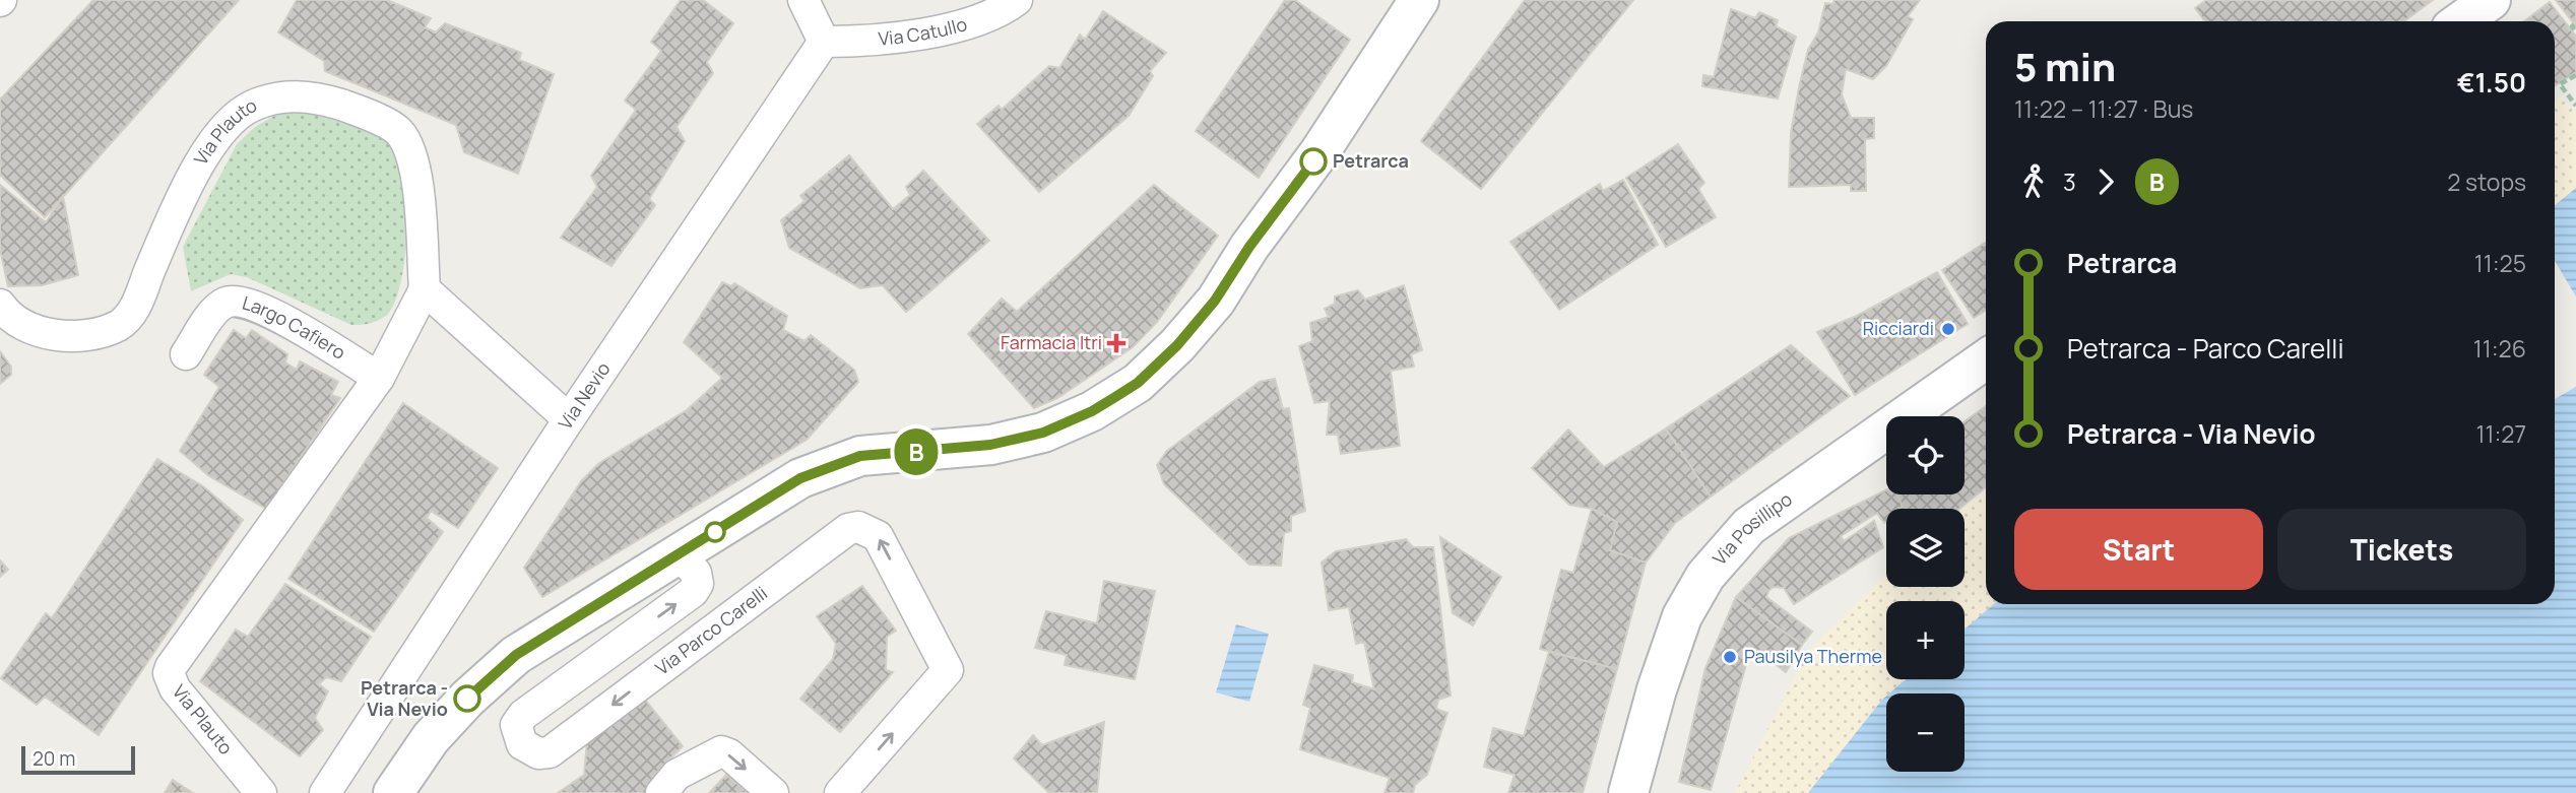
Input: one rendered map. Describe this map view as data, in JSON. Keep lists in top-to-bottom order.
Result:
{
  "streets": {
    "street": [
      "Via Catullo",
      "Via Plauto",
      "Largo Cafiero",
      "Via Nevio",
      "Via Posillipo",
      "Via Parco Carelli"
    ]
  },
  "crossings": [
    ["Via Catullo", "Via Nevio"],
    ["Via Plauto", "Largo Cafiero"]
  ],
  "places": {
    "other": [
      "Petrarca",
      "Ricciardi",
      "Pausilya Therme",
      "Petrarca - Via Nevio"
    ],
    "health": ["Farmacia Itri"]
  },
  "lines": ["bus line B"],
  "scale_bar": "20 m",
  "page": {
    "on_map": "B",
    "heading": ["5 min", "11:22 – 11:27 · Bus", "€1.50"],
    "legs": ["3", "B", "2 stops"],
    "list": [
      {
        "name": "Petrarca",
        "value": "11:25"
      },
      {
        "name": "Petrarca - Parco Carelli",
        "value": "11:26"
      },
      {
        "name": "Petrarca - Via Nevio",
        "value": "11:27"
      }
    ],
    "map_buttons": ["+", "−"],
    "buttons": ["Start", "Tickets"],
    "scale": "20 m"
  }
}
